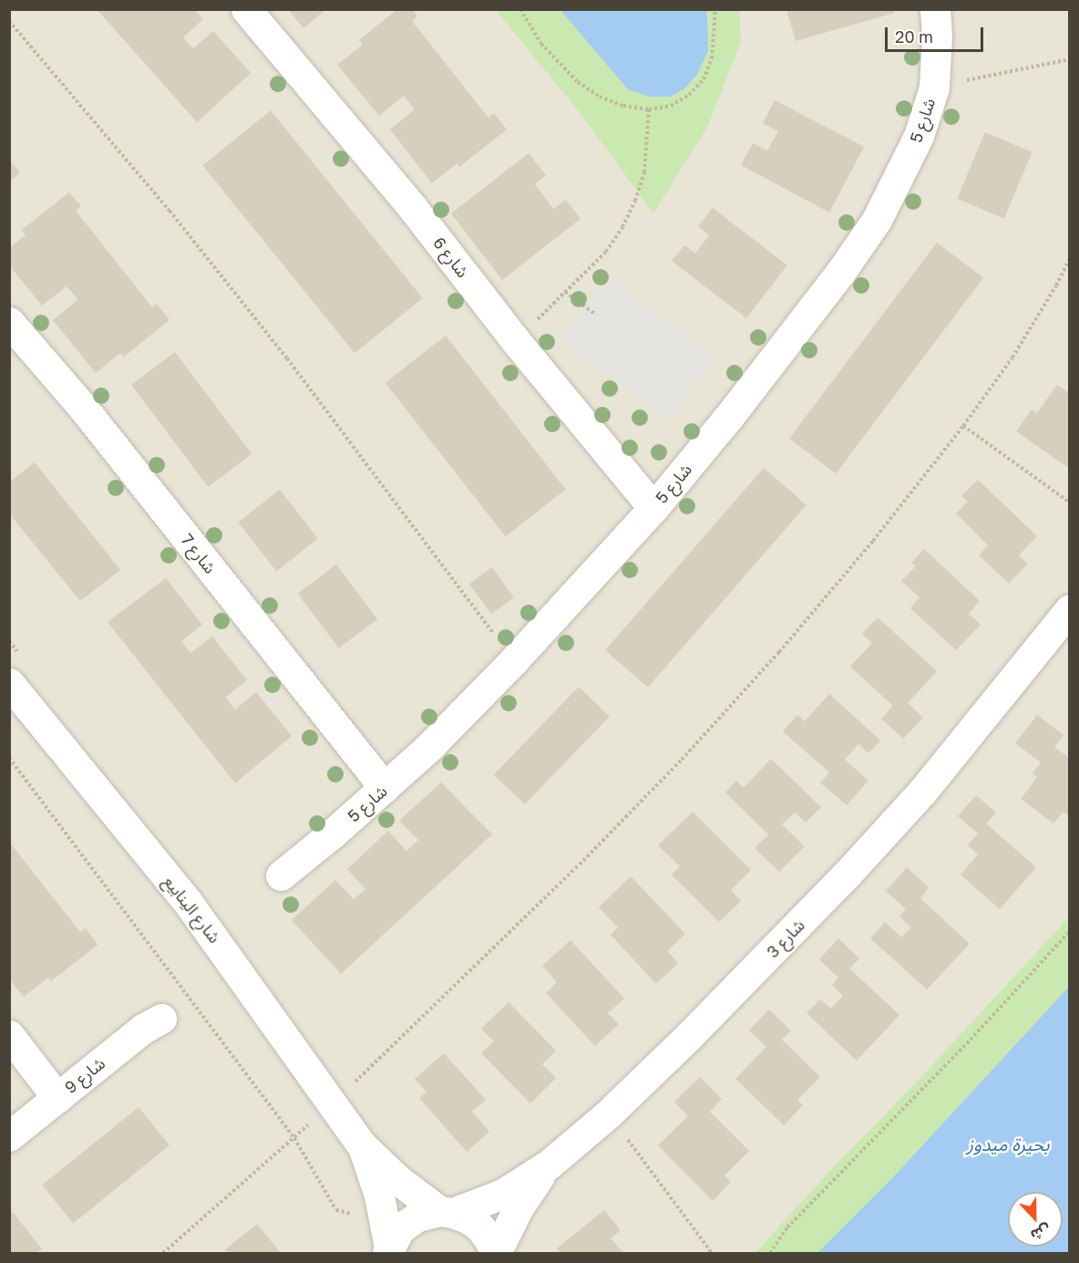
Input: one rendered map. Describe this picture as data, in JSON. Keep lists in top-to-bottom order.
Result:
{
  "streets": {
    "street": [
      "شارع 5",
      "شارع 6",
      "شارع 7",
      "شارع الينابيع",
      "شارع 3",
      "شارع 9"
    ]
  },
  "crossings": [
    ["شارع 5", "شارع 6"],
    ["شارع 5", "شارع 7"],
    ["شارع الينابيع", "شارع 3"]
  ],
  "water": ["بحيرة ميدوز"],
  "scale_bar": "20 m",
  "north": "bottom"
}
